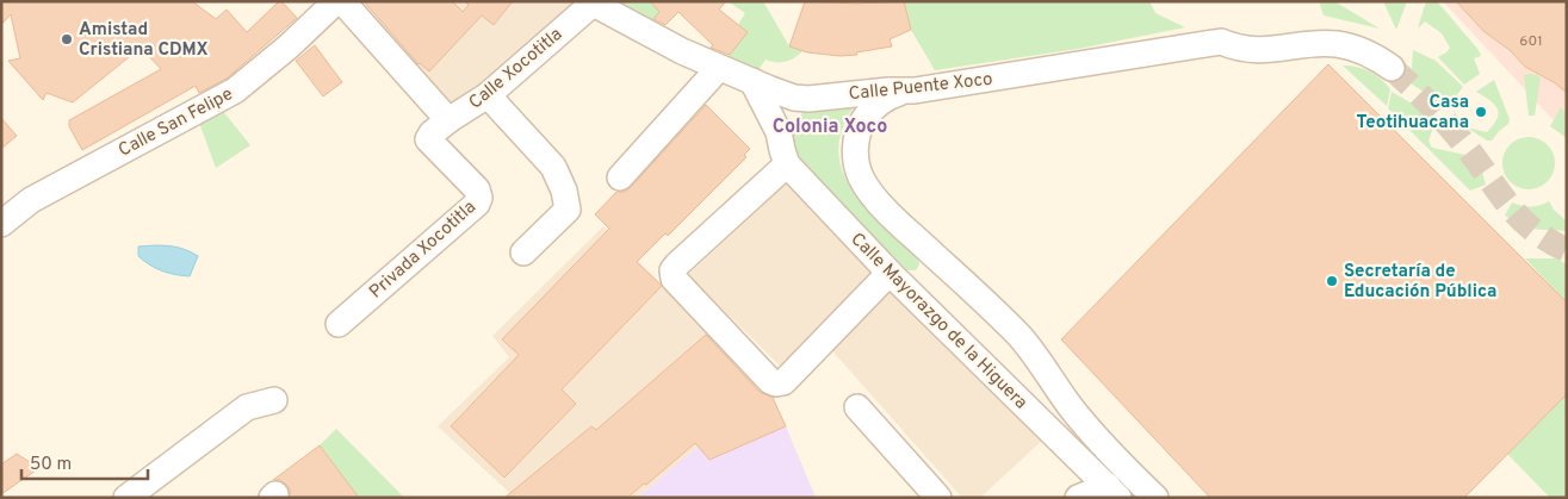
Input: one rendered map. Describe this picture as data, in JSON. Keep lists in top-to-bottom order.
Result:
{
  "streets": {
    "street": [
      "Calle Xocotitla",
      "Calle Puente Xoco",
      "Calle San Felipe",
      "Privada Xocotitla",
      "Calle Mayorazgo de la Higuera"
    ]
  },
  "crossings": [
    ["Calle Xocotitla", "Calle Puente Xoco"],
    ["Calle Xocotitla", "Privada Xocotitla"],
    ["Calle Puente Xoco", "Calle Mayorazgo de la Higuera"]
  ],
  "districts": ["Colonia Xoco"],
  "places": ["Amistad Cristiana CDMX", "Casa Teotihuacana", "Secretaría de Educación Pública"],
  "house_numbers": ["601"],
  "scale_bar": "50 m"
}
